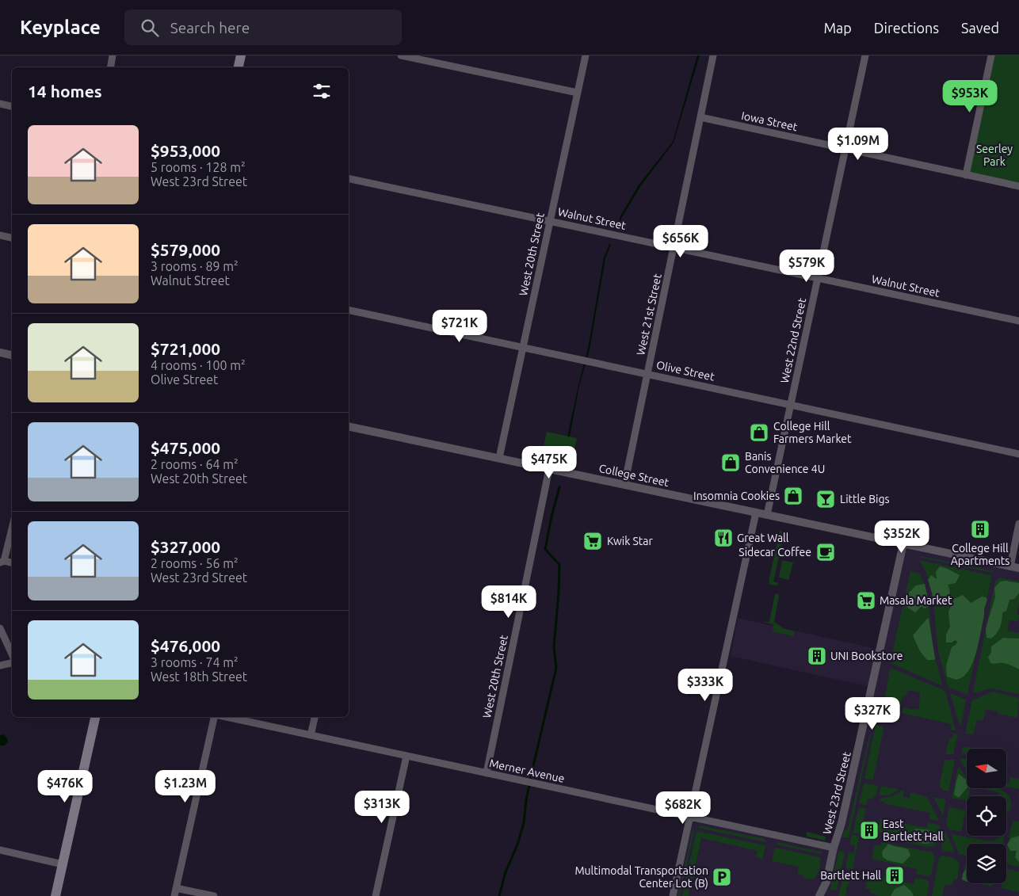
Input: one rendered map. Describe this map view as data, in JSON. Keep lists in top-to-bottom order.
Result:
{
  "streets": {
    "street": [
      "Iowa Street",
      "Walnut Street",
      "West 20th Street",
      "West 21st Street",
      "West 22nd Street",
      "Olive Street",
      "College Street",
      "Merner Avenue",
      "West 23rd Street"
    ]
  },
  "crossings": [
    ["Iowa Street", "West 21st Street"],
    ["Iowa Street", "West 22nd Street"],
    ["Walnut Street", "West 20th Street"],
    ["Walnut Street", "West 21st Street"],
    ["Walnut Street", "West 22nd Street"],
    ["West 20th Street", "Olive Street"],
    ["West 20th Street", "College Street"],
    ["West 20th Street", "Merner Avenue"],
    ["West 21st Street", "Olive Street"],
    ["West 21st Street", "College Street"],
    ["West 22nd Street", "Olive Street"],
    ["West 22nd Street", "College Street"],
    ["College Street", "West 23rd Street"],
    ["Merner Avenue", "West 23rd Street"]
  ],
  "parks": ["Seerley Park"],
  "places": {
    "shop": ["College Hill Farmers Market", "Banis Convenience 4U", "Insomnia Cookies"],
    "bar": ["Little Bigs"],
    "building": [
      "College Hill Apartments",
      "UNI Bookstore",
      "East Bartlett Hall",
      "Bartlett Hall"
    ],
    "restaurant": ["Great Wall"],
    "supermarket": ["Kwik Star", "Masala Market"],
    "cafe": ["Sidecar Coffee"],
    "parking": ["Multimodal Transportation Center Lot (B)"]
  },
  "north": "left",
  "page": {
    "header": "Keyplace",
    "search": "Search here",
    "nav": ["Map", "Directions", "Saved"],
    "heading": "14 homes",
    "price": [
      "$953K",
      "$1.09M",
      "$656K",
      "$579K",
      "$721K",
      "$475K",
      "$352K",
      "$814K",
      "$333K",
      "$327K",
      "$476K",
      "$1.23M",
      "$313K",
      "$682K"
    ],
    "list": [
      {
        "name": "$953,000",
        "note": "5 rooms · 128 m² · West 23rd Street"
      },
      {
        "name": "$579,000",
        "note": "3 rooms · 89 m² · Walnut Street"
      },
      {
        "name": "$721,000",
        "note": "4 rooms · 100 m² · Olive Street"
      },
      {
        "name": "$475,000",
        "note": "2 rooms · 64 m² · West 20th Street"
      },
      {
        "name": "$327,000",
        "note": "2 rooms · 56 m² · West 23rd Street"
      },
      {
        "name": "$476,000",
        "note": "3 rooms · 74 m² · West 18th Street"
      }
    ]
  }
}
